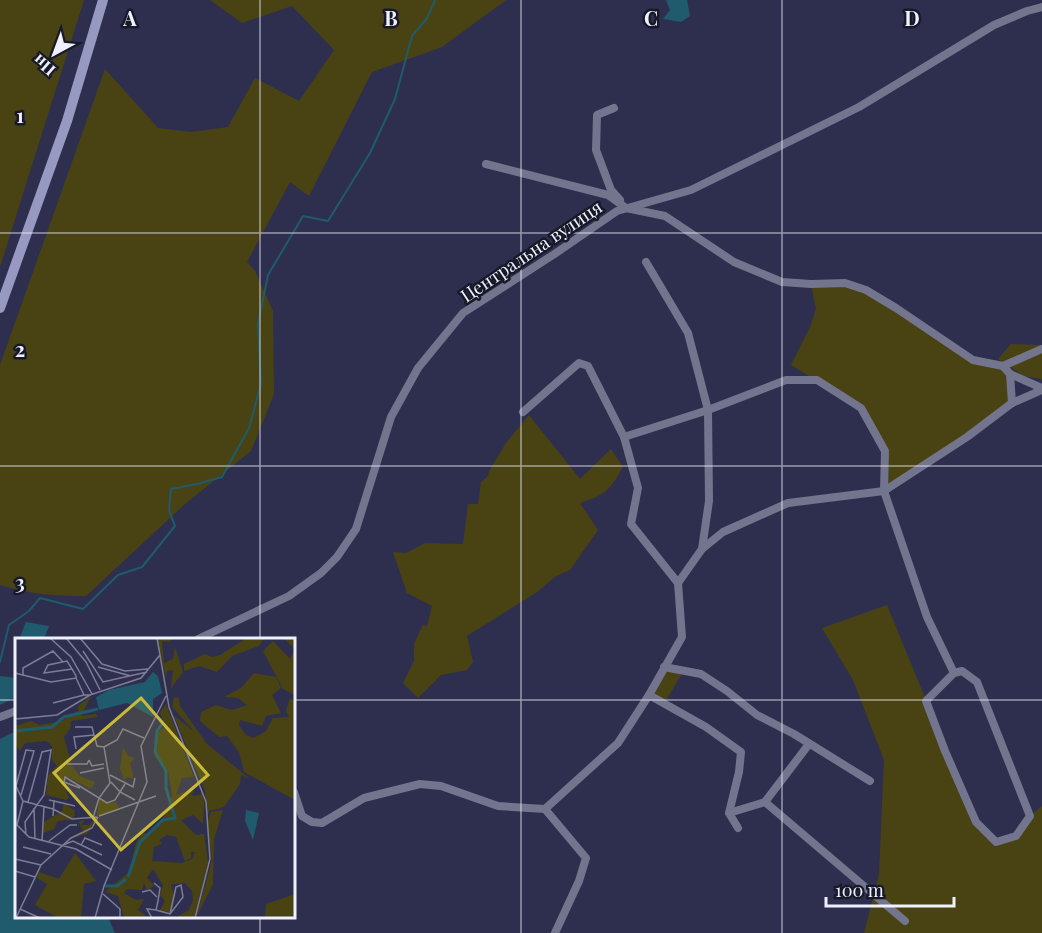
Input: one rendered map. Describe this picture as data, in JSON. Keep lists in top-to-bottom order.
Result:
{
  "streets": {
    "street": ["Центральна вулиця"]
  },
  "scale_bar": "100 m",
  "north": "bottom left",
  "grid": {
    "columns": [
      "A",
      "B",
      "C",
      "D"
    ],
    "rows": ["1", "2", "3"]
  }
}
